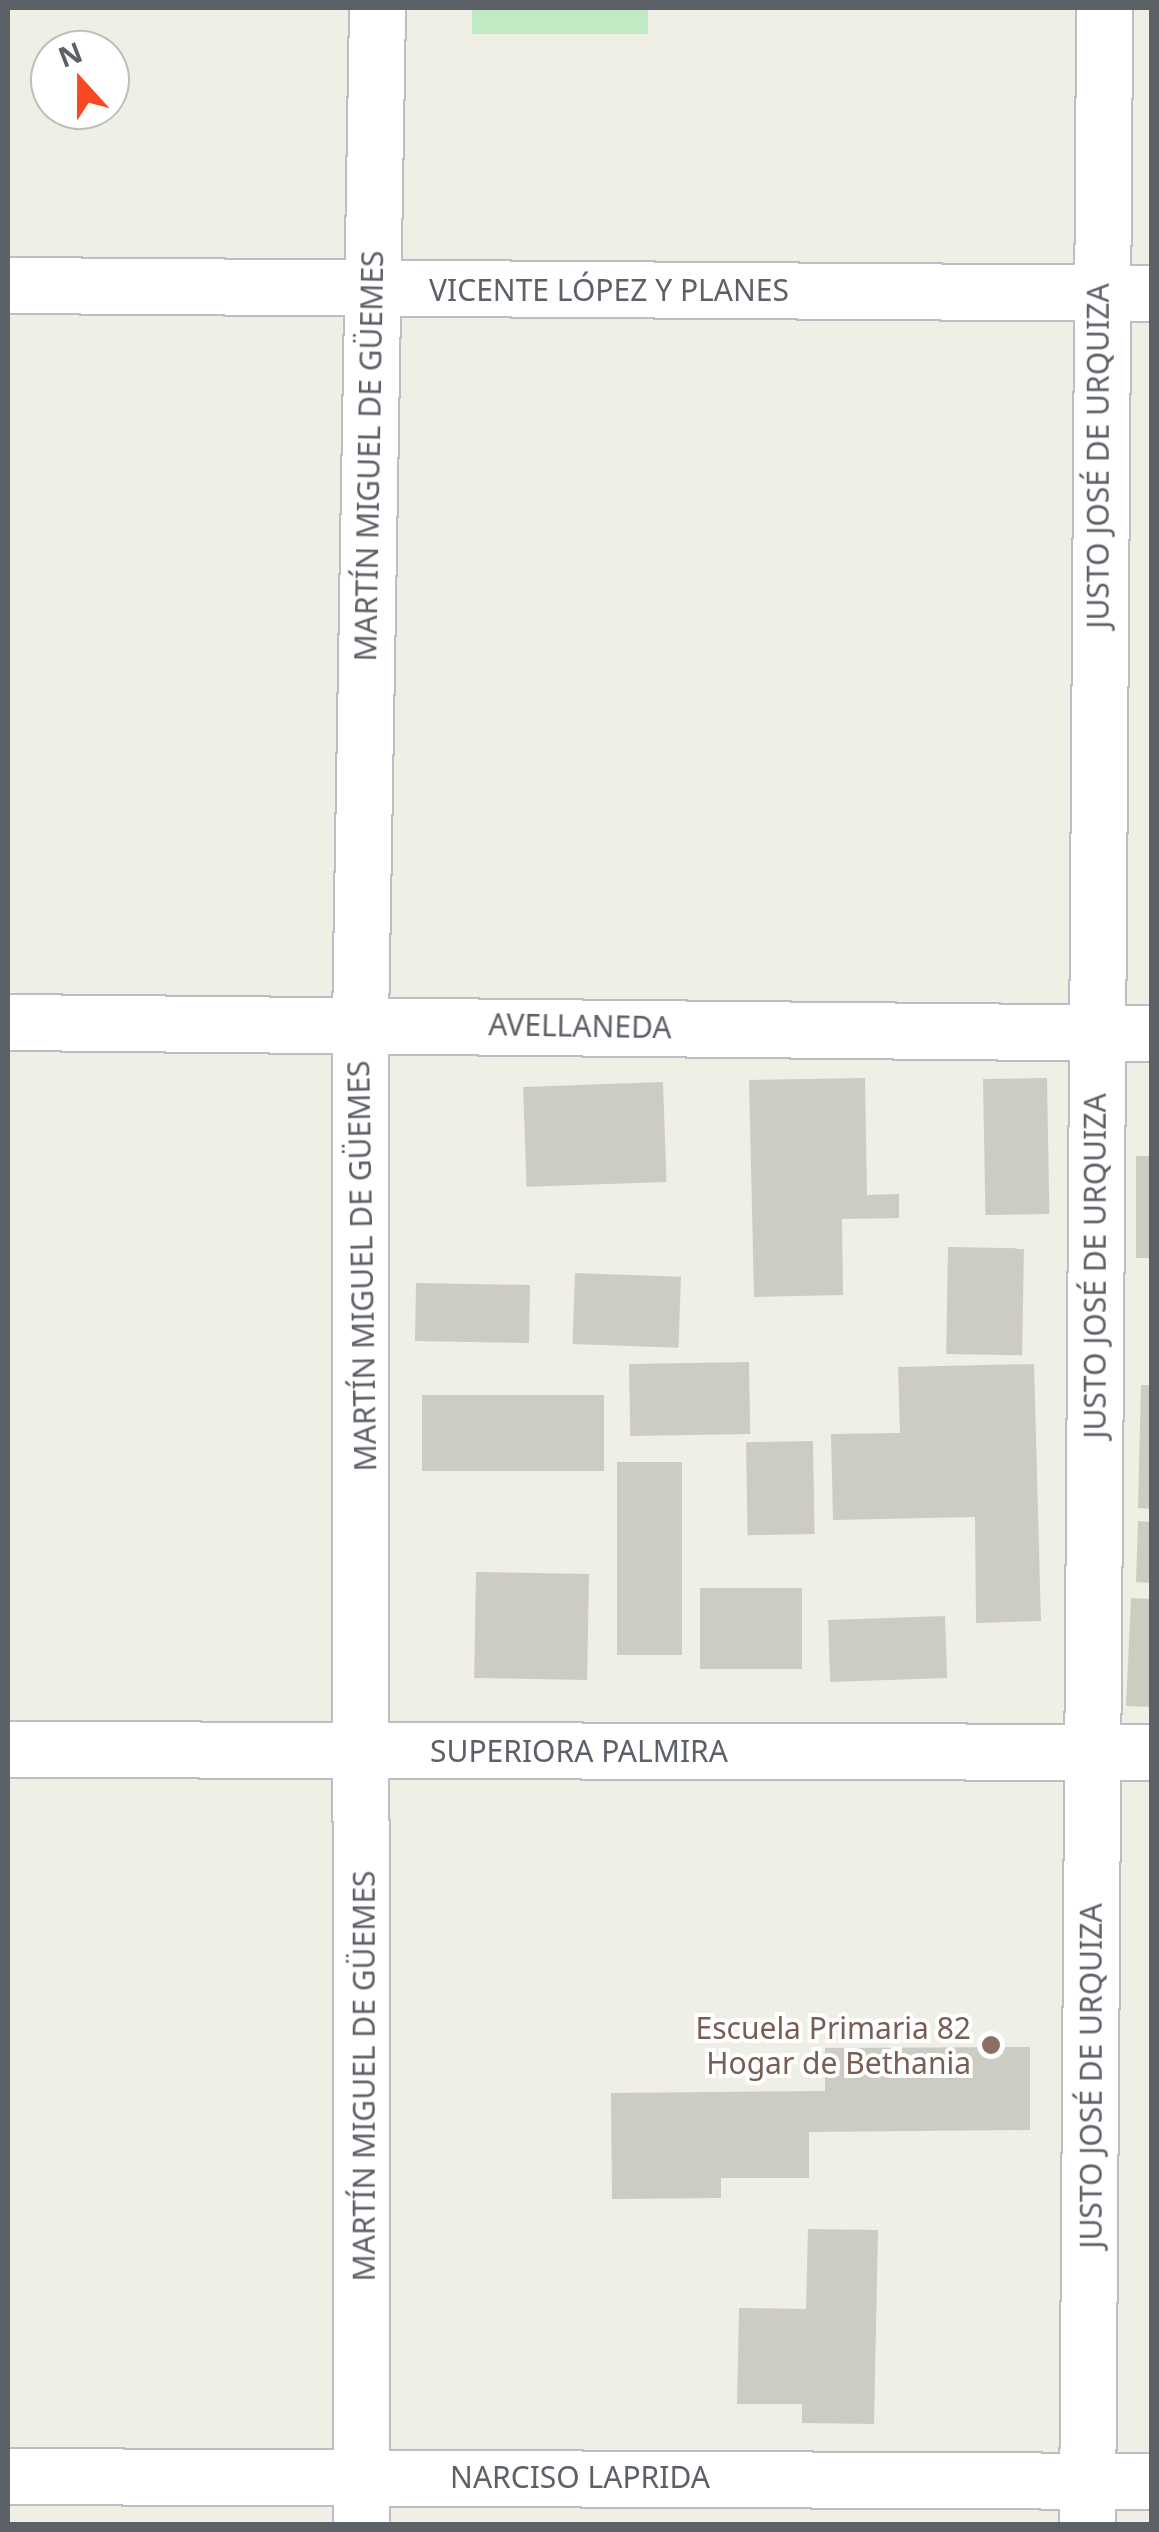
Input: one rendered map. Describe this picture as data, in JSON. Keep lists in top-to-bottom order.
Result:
{
  "streets": {
    "street": [
      "VICENTE LÓPEZ Y PLANES",
      "MARTÍN MIGUEL DE GÜEMES",
      "JUSTO JOSÉ DE URQUIZA",
      "AVELLANEDA",
      "SUPERIORA PALMIRA",
      "NARCISO LAPRIDA"
    ]
  },
  "crossings": [
    ["VICENTE LÓPEZ Y PLANES", "MARTÍN MIGUEL DE GÜEMES"],
    ["VICENTE LÓPEZ Y PLANES", "JUSTO JOSÉ DE URQUIZA"],
    ["MARTÍN MIGUEL DE GÜEMES", "AVELLANEDA"],
    ["MARTÍN MIGUEL DE GÜEMES", "SUPERIORA PALMIRA"],
    ["MARTÍN MIGUEL DE GÜEMES", "NARCISO LAPRIDA"],
    ["JUSTO JOSÉ DE URQUIZA", "AVELLANEDA"],
    ["JUSTO JOSÉ DE URQUIZA", "SUPERIORA PALMIRA"],
    ["JUSTO JOSÉ DE URQUIZA", "NARCISO LAPRIDA"]
  ],
  "places": ["Escuela Primaria 82 Hogar de Bethania"],
  "north": "top"
}
